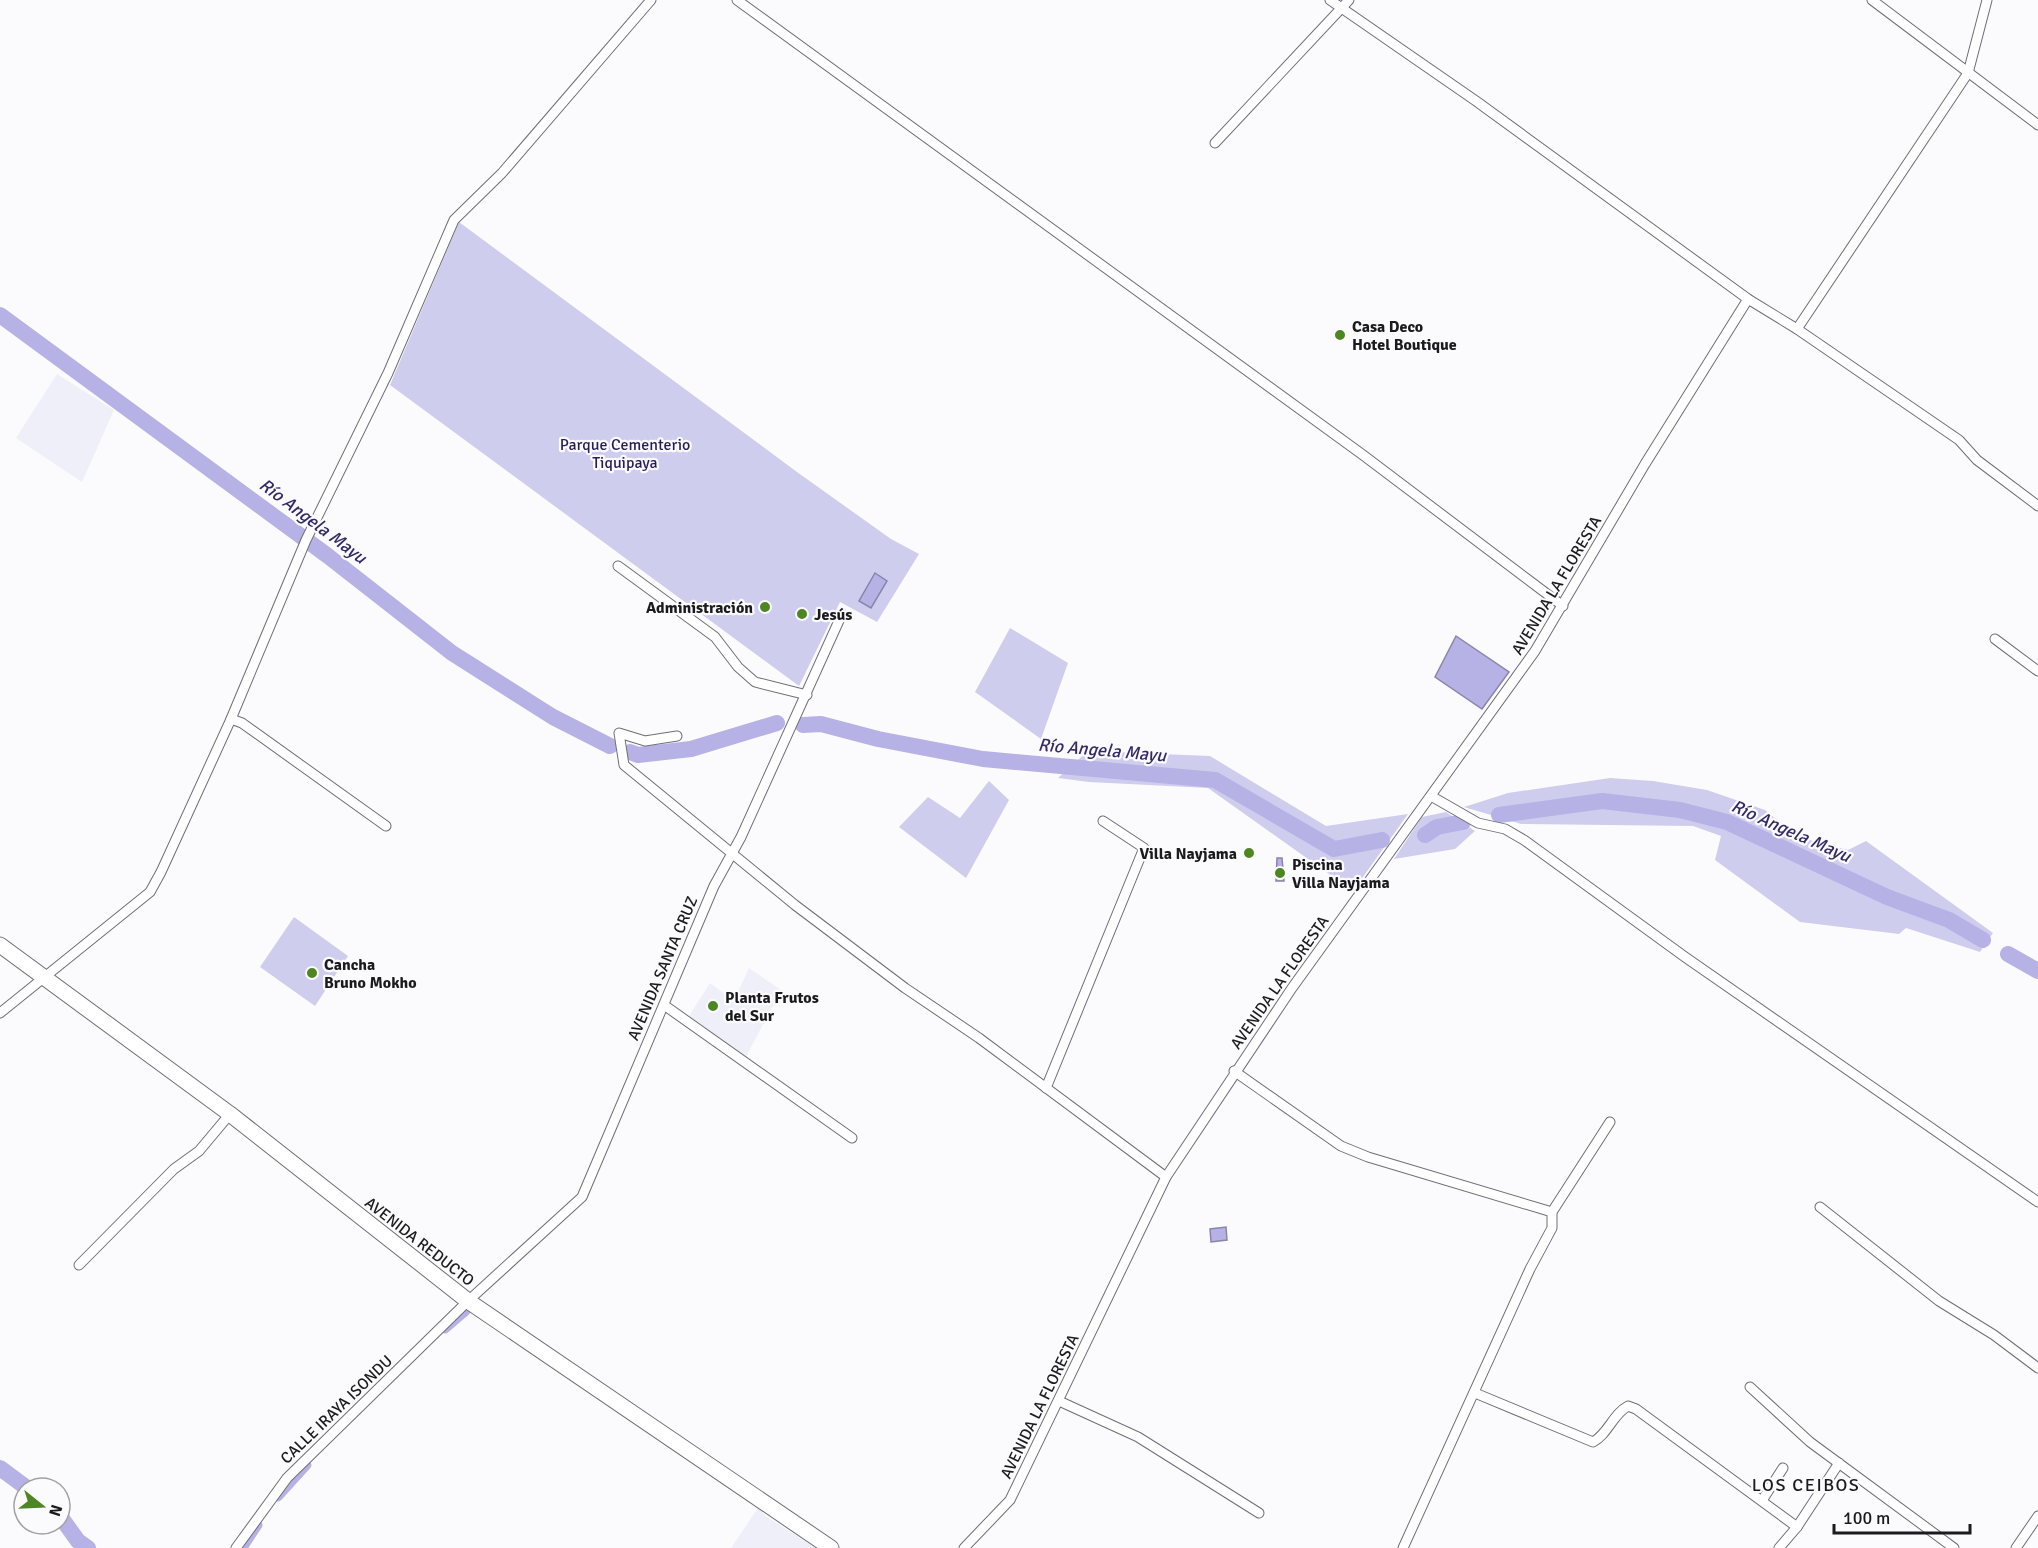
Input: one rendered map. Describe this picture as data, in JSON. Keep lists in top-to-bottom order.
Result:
{
  "streets": {
    "main road": ["AVENIDA REDUCTO"],
    "street": ["AVENIDA LA FLORESTA", "AVENIDA SANTA CRUZ", "CALLE IRAYA ISONDU"]
  },
  "crossings": [
    ["AVENIDA SANTA CRUZ", "AVENIDA REDUCTO"],
    ["AVENIDA SANTA CRUZ", "CALLE IRAYA ISONDU"],
    ["AVENIDA REDUCTO", "CALLE IRAYA ISONDU"]
  ],
  "districts": ["LOS CEIBOS"],
  "water": ["Río Angela Mayu"],
  "parks": ["Parque Cementerio Tiquipaya"],
  "places": [
    "Casa Deco Hotel Boutique",
    "Administración",
    "Jesús",
    "Villa Nayjama",
    "Piscina Villa Nayjama",
    "Cancha Bruno Mokho",
    "Planta Frutos del Sur"
  ],
  "scale_bar": "100 m",
  "north": "right"
}
